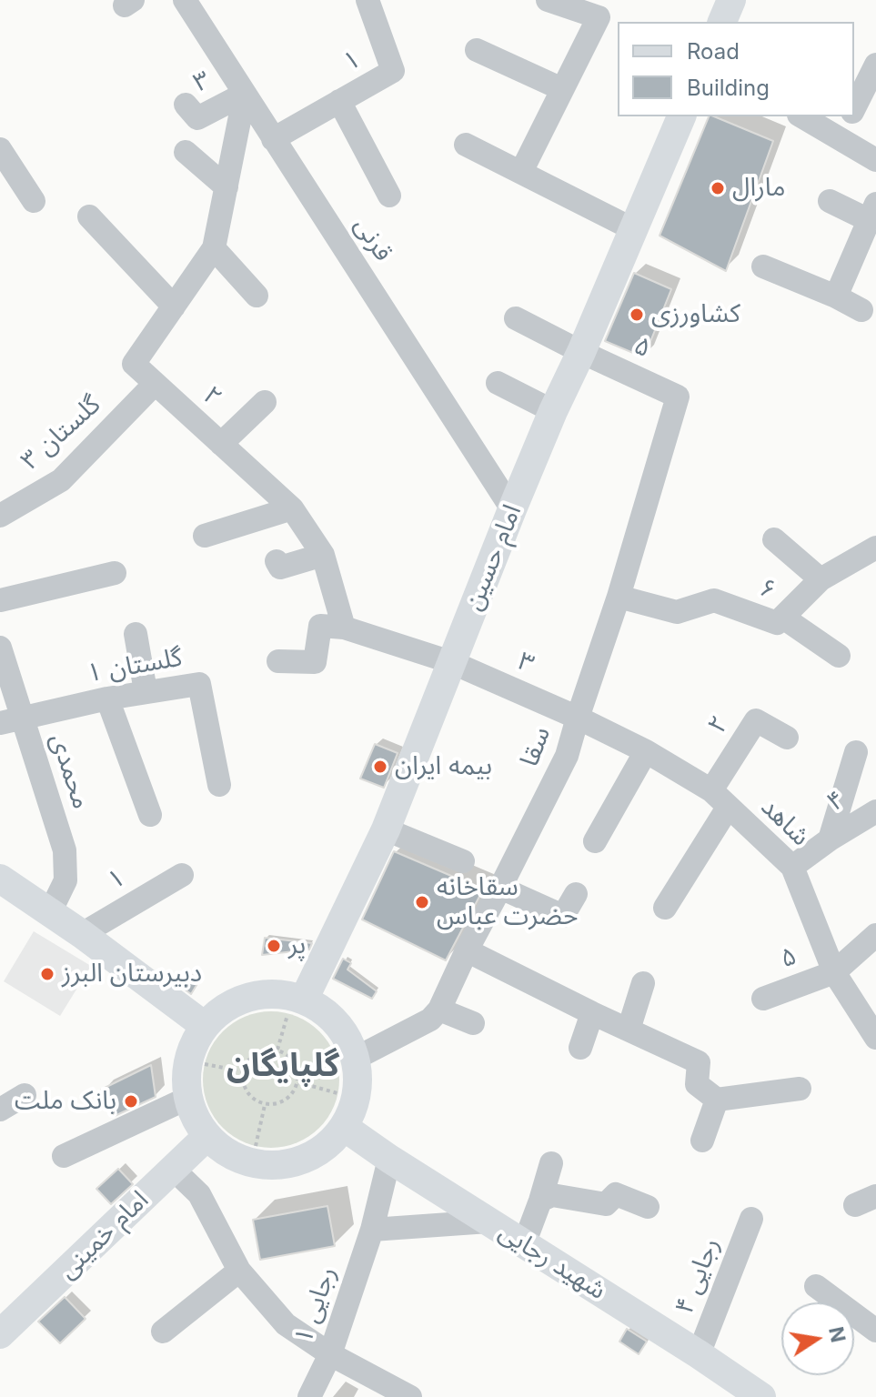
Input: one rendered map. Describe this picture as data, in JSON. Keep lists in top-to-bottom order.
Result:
{
  "streets": {
    "main road": ["امام حسین", "امام خمینی", "شهید رجایی"],
    "street": [
      "۱",
      "۳",
      "قرنی",
      "۵",
      "۲",
      "گلستان ۳",
      "۶",
      "گلستان ۱",
      "سقا",
      "محمدی",
      "۴",
      "شاهد",
      "رجایی ۴",
      "رجایی ۱"
    ]
  },
  "crossings": [
    ["۱", "قرنی"],
    ["۳", "قرنی"],
    ["۳", "۲"],
    ["۳", "امام حسین"],
    ["۳", "سقا"],
    ["۳", "شاهد"],
    ["قرنی", "۲"],
    ["قرنی", "امام حسین"],
    ["۵", "امام حسین"],
    ["۵", "سقا"],
    ["۵", "شاهد"],
    ["۲", "گلستان ۳"],
    ["۲", "شاهد"],
    ["۶", "سقا"],
    ["گلستان ۱", "محمدی"],
    ["سقا", "شاهد"],
    ["۴", "شاهد"],
    ["شهید رجایی", "رجایی ۴"],
    ["شهید رجایی", "رجایی ۱"]
  ],
  "districts": ["گلپایگان"],
  "places": [
    "مارال",
    "کشاورزی",
    "بیمه ایران",
    "سقاخانه حضرت عباس",
    "پر",
    "دبیرستان البرز",
    "بانک ملت"
  ],
  "legend": ["Road", "Building"],
  "north": "right"
}
